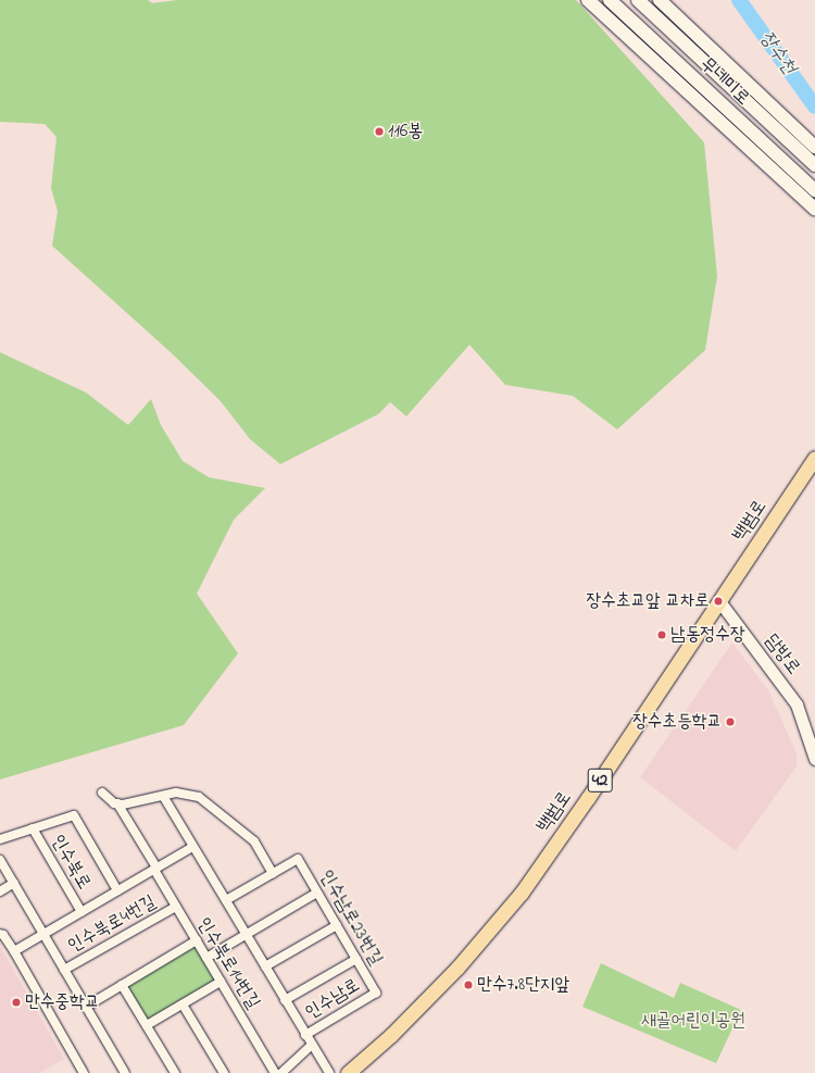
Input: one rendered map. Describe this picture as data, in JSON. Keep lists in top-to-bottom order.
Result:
{
  "streets": {
    "main road": ["무네미로", "백범로", "42"],
    "street": [
      "담방로",
      "인수북로",
      "인수남로23번길",
      "인수북로4번길",
      "인수북로14번길",
      "인수남로"
    ]
  },
  "crossings": [
    ["백범로", "담방로"],
    ["인수북로", "인수북로4번길"],
    ["인수북로", "인수북로14번길"],
    ["인수남로23번길", "인수남로"],
    ["인수북로4번길", "인수북로14번길"]
  ],
  "water": ["장수천"],
  "parks": ["새골어린이공원"],
  "places": [
    "116봉",
    "장수초교앞 교차로",
    "남동정수장",
    "장수초등학교",
    "만수7.8단지앞",
    "만수중학교"
  ]
}
